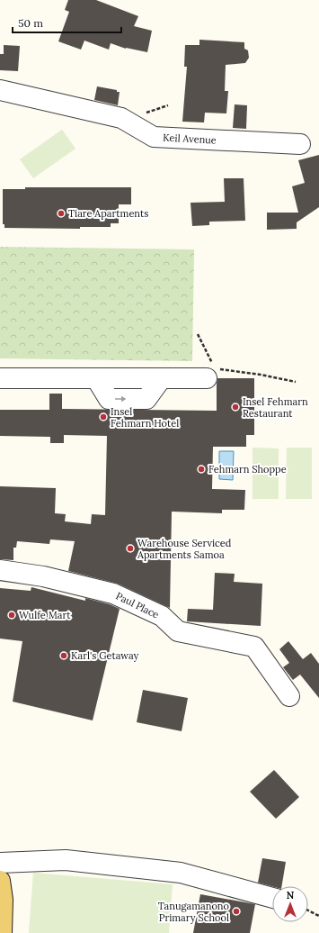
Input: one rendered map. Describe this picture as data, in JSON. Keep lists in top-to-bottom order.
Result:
{
  "streets": {
    "street": ["Keil Avenue", "Paul Place"]
  },
  "places": [
    "Tiare Apartments",
    "Insel Fehmarn Restaurant",
    "Insel Fehmarn Hotel",
    "Fehmarn Shoppe",
    "Warehouse Serviced Apartments Samoa",
    "Wulfe Mart",
    "Karl's Getaway",
    "Tanugamanono Primary School"
  ],
  "scale_bar": "50 m",
  "north": "top"
}
